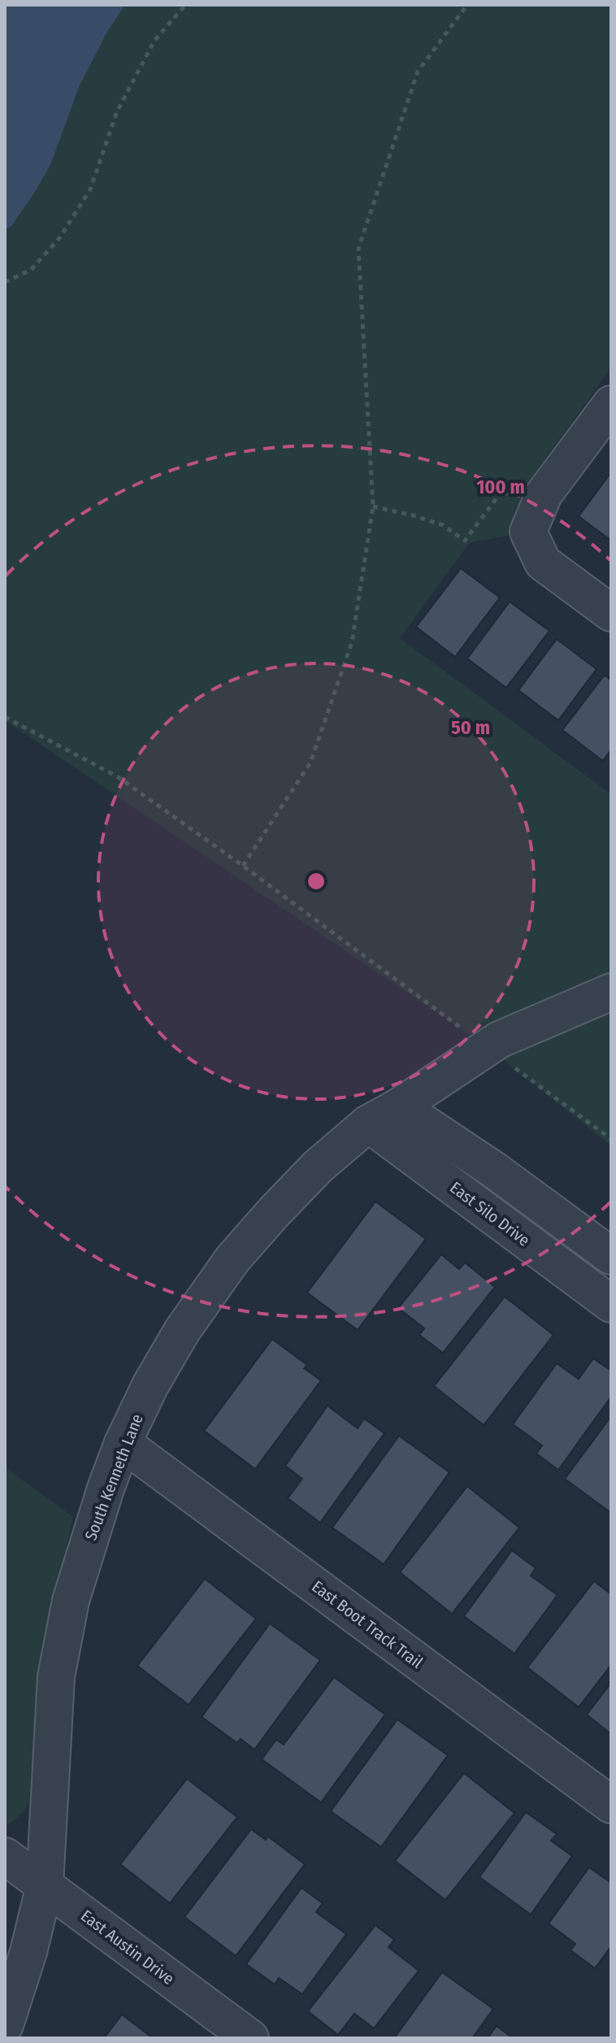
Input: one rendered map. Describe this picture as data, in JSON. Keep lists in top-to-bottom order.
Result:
{
  "streets": {
    "street": [
      "East Silo Drive",
      "South Kenneth Lane",
      "East Boot Track Trail",
      "East Austin Drive"
    ]
  },
  "crossings": [
    ["East Silo Drive", "South Kenneth Lane"],
    ["South Kenneth Lane", "East Boot Track Trail"],
    ["South Kenneth Lane", "East Austin Drive"]
  ],
  "rings": ["100 m", "50 m"]
}
